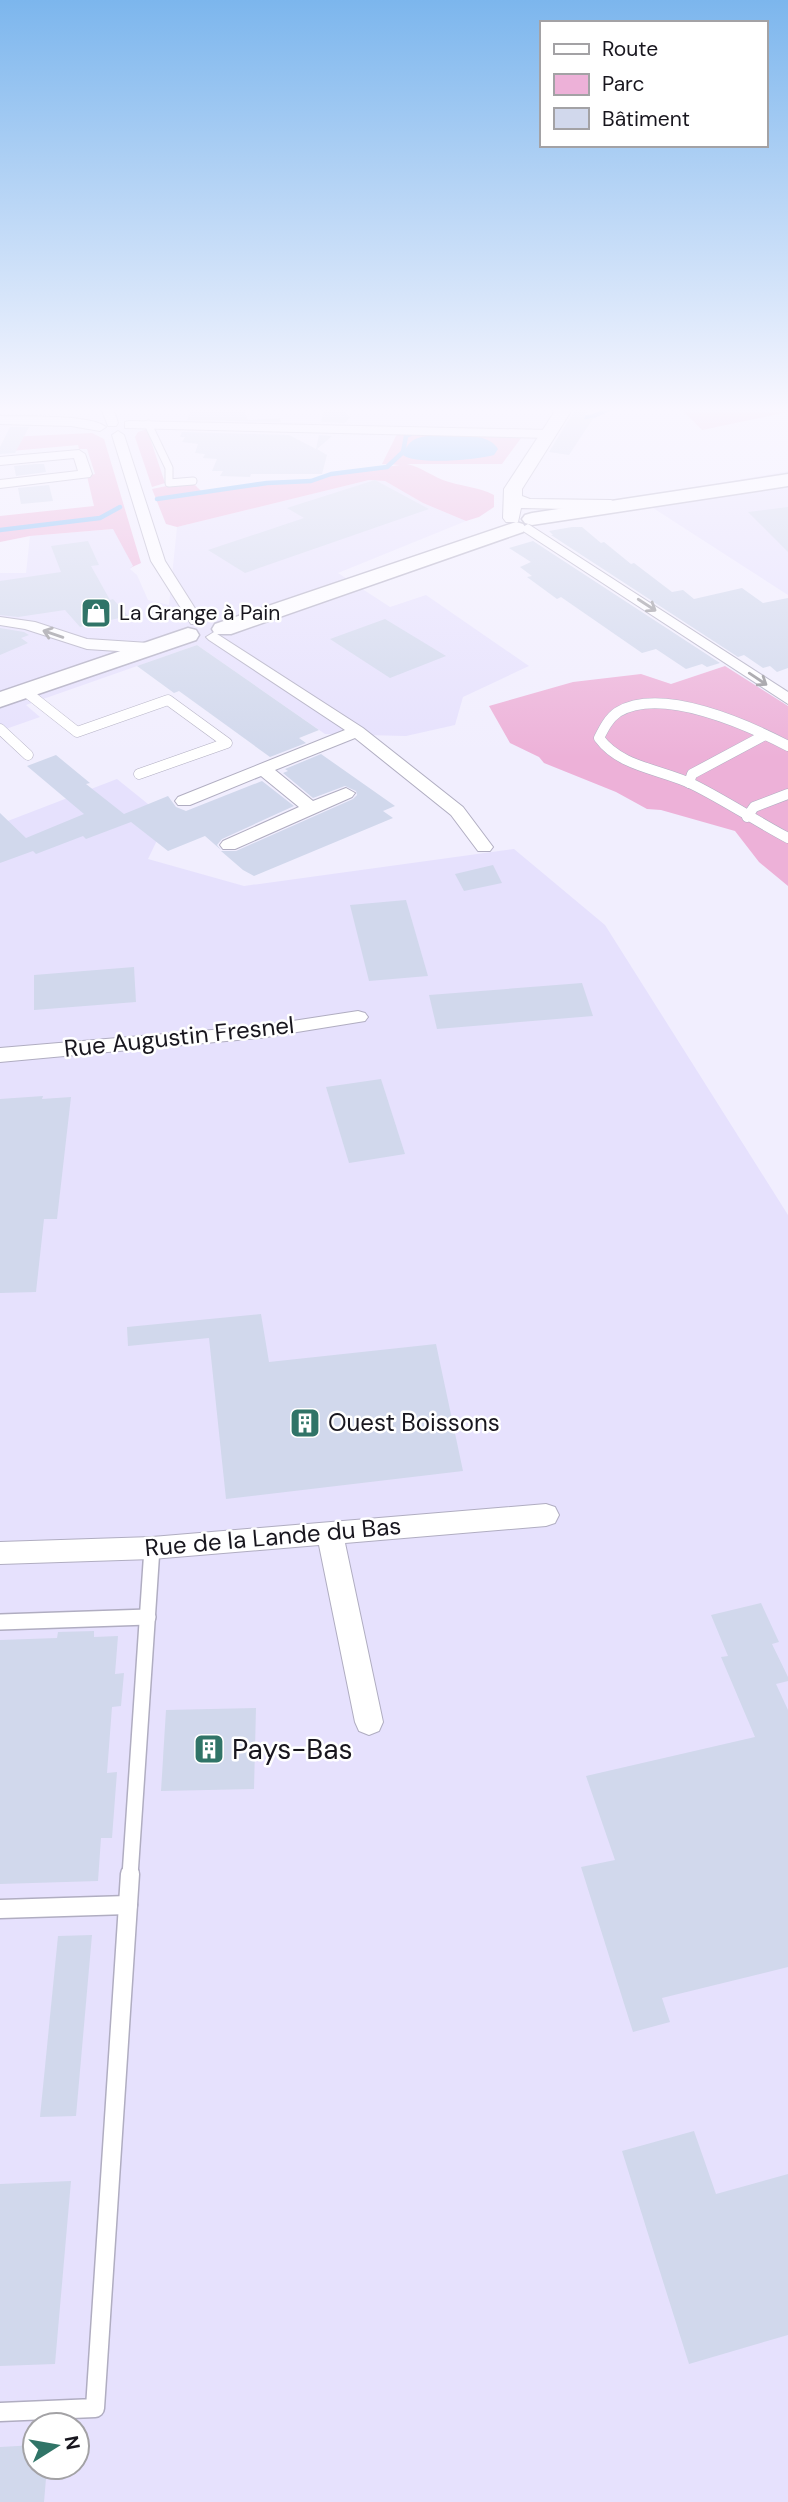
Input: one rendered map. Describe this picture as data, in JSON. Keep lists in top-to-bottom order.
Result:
{
  "streets": {
    "street": ["Rue Augustin Fresnel", "Rue de la Lande du Bas"]
  },
  "places": {
    "shop": ["La Grange à Pain"],
    "building": ["Ouest Boissons", "Pays-Bas"]
  },
  "legend": ["Route", "Parc", "Bâtiment"],
  "north": "right"
}
